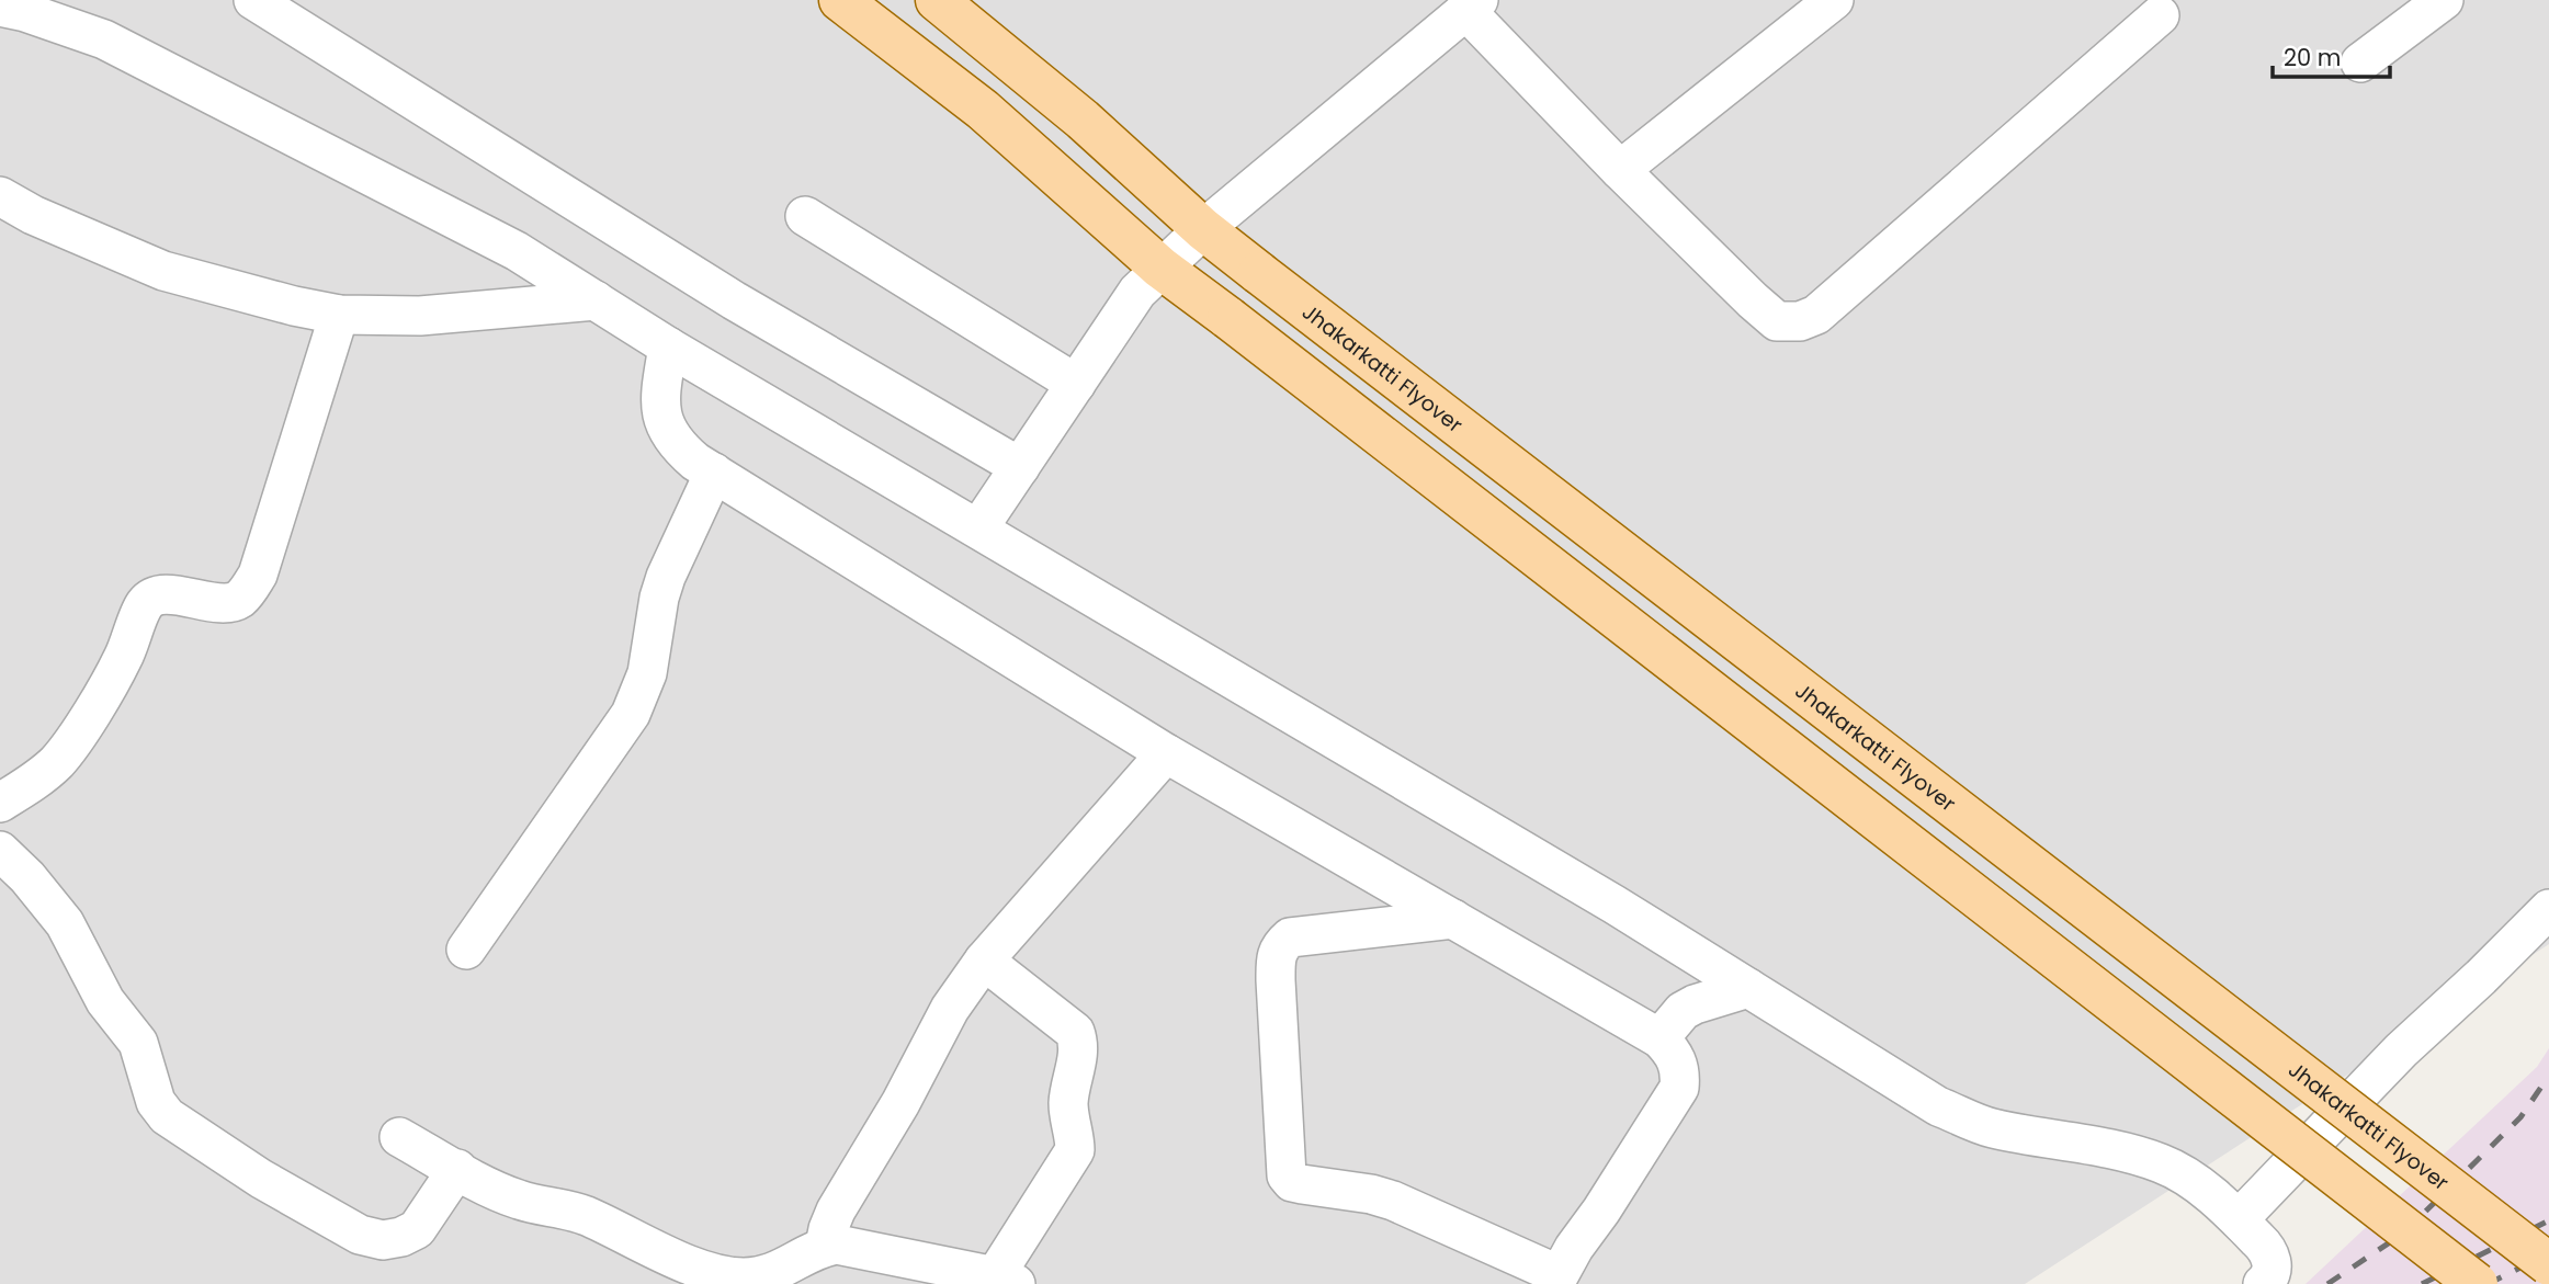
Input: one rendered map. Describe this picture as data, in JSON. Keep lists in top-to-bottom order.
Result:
{
  "streets": {
    "main road": ["Jhakarkatti Flyover"]
  },
  "scale_bar": "20 m"
}
